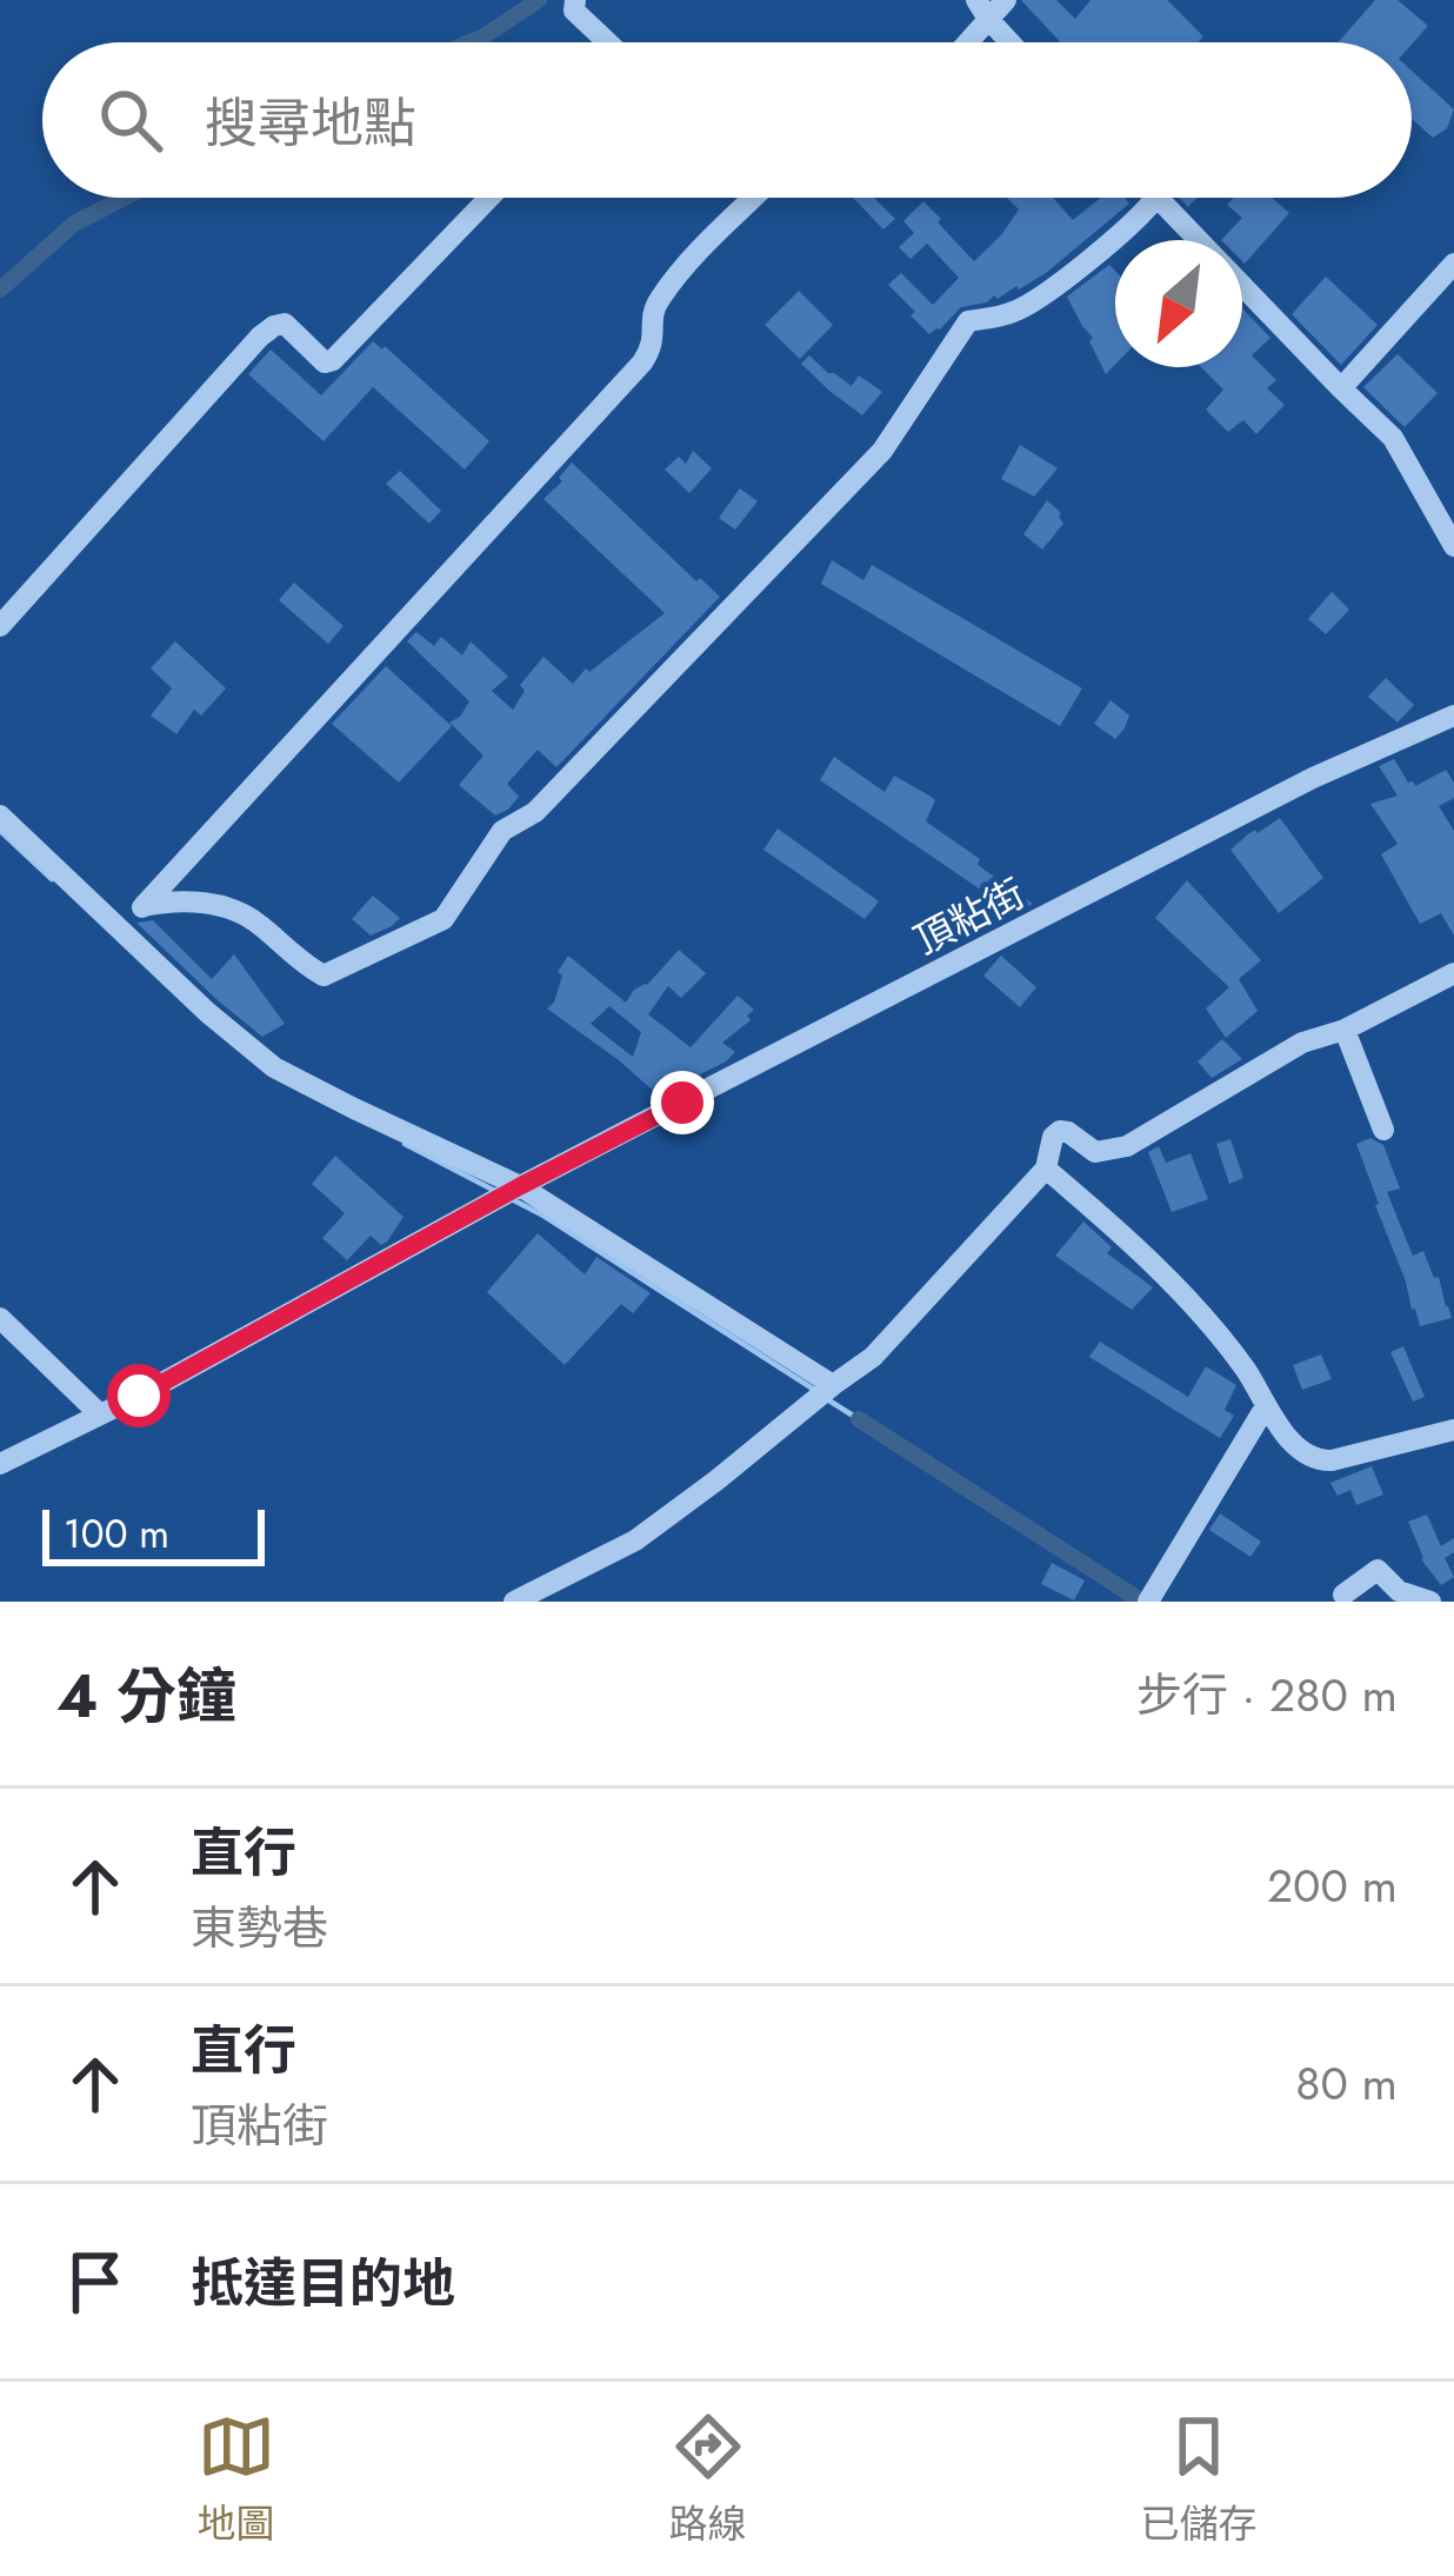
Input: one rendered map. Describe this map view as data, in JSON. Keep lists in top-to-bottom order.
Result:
{
  "streets": {
    "street": ["頂粘街"]
  },
  "scale_bar": "100 m",
  "north": "bottom left",
  "page": {
    "search": "搜尋地點",
    "scale": "100 m",
    "heading": ["4 分鐘", "步行 · 280 m"],
    "list": [
      ["直行", "東勢巷", "200 m"],
      ["直行", "頂粘街", "80 m"],
      "抵達目的地"
    ],
    "nav": ["地圖", "路線", "已儲存"]
  }
}
